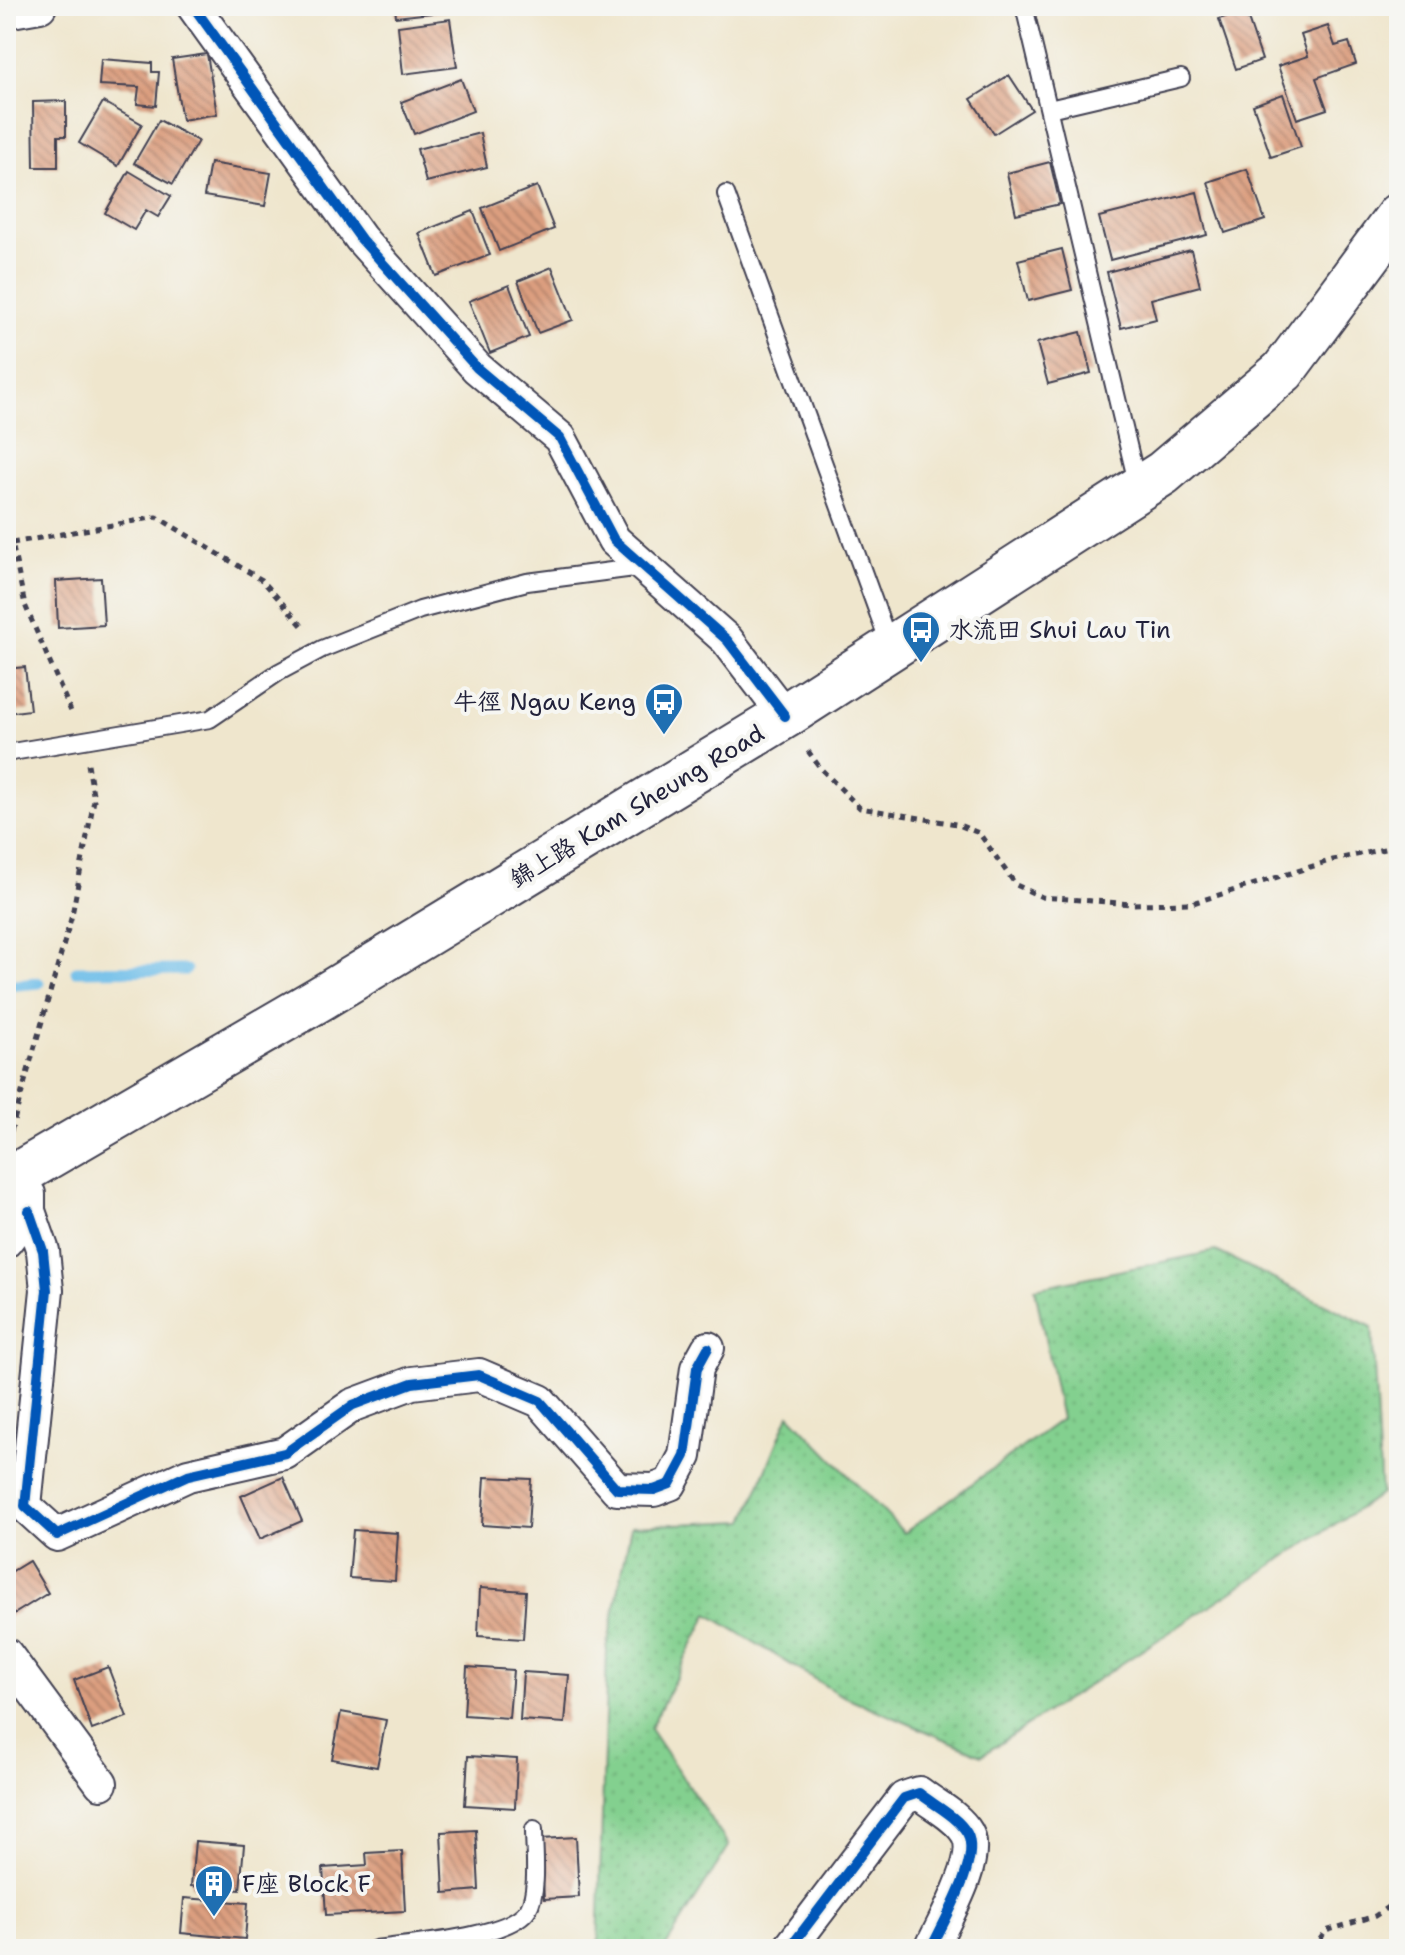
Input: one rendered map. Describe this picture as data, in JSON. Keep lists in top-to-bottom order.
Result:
{
  "streets": {
    "main road": ["錦上路 Kam Sheung Road"]
  },
  "places": {
    "bus stop": ["水流田 Shui Lau Tin", "牛徑 Ngau Keng"],
    "building": ["F座 Block F"]
  }
}
